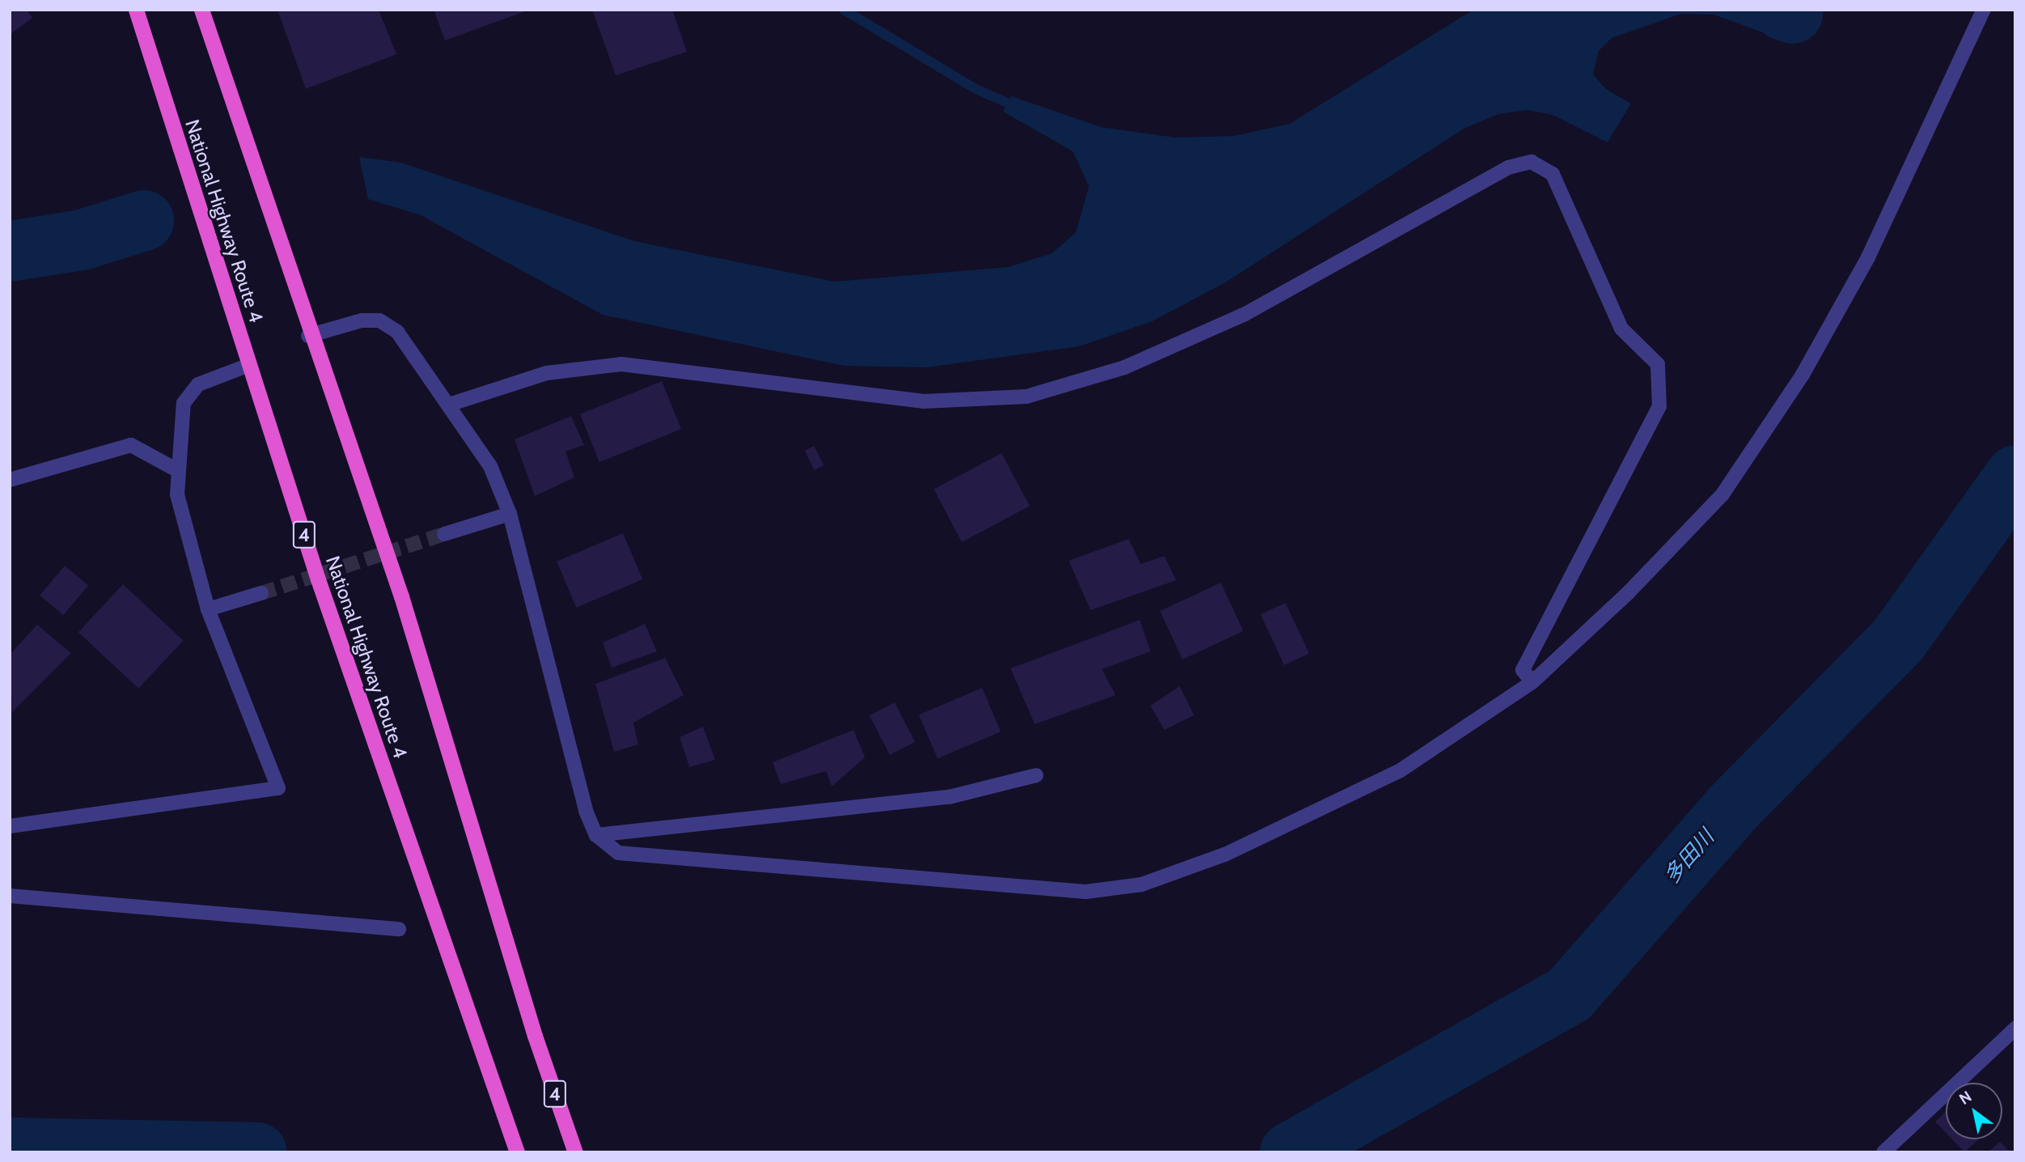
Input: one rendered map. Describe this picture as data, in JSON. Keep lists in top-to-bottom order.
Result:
{
  "streets": {
    "highway": ["National Highway Route 4", "4"]
  },
  "water": ["多田川"],
  "north": "top left"
}
